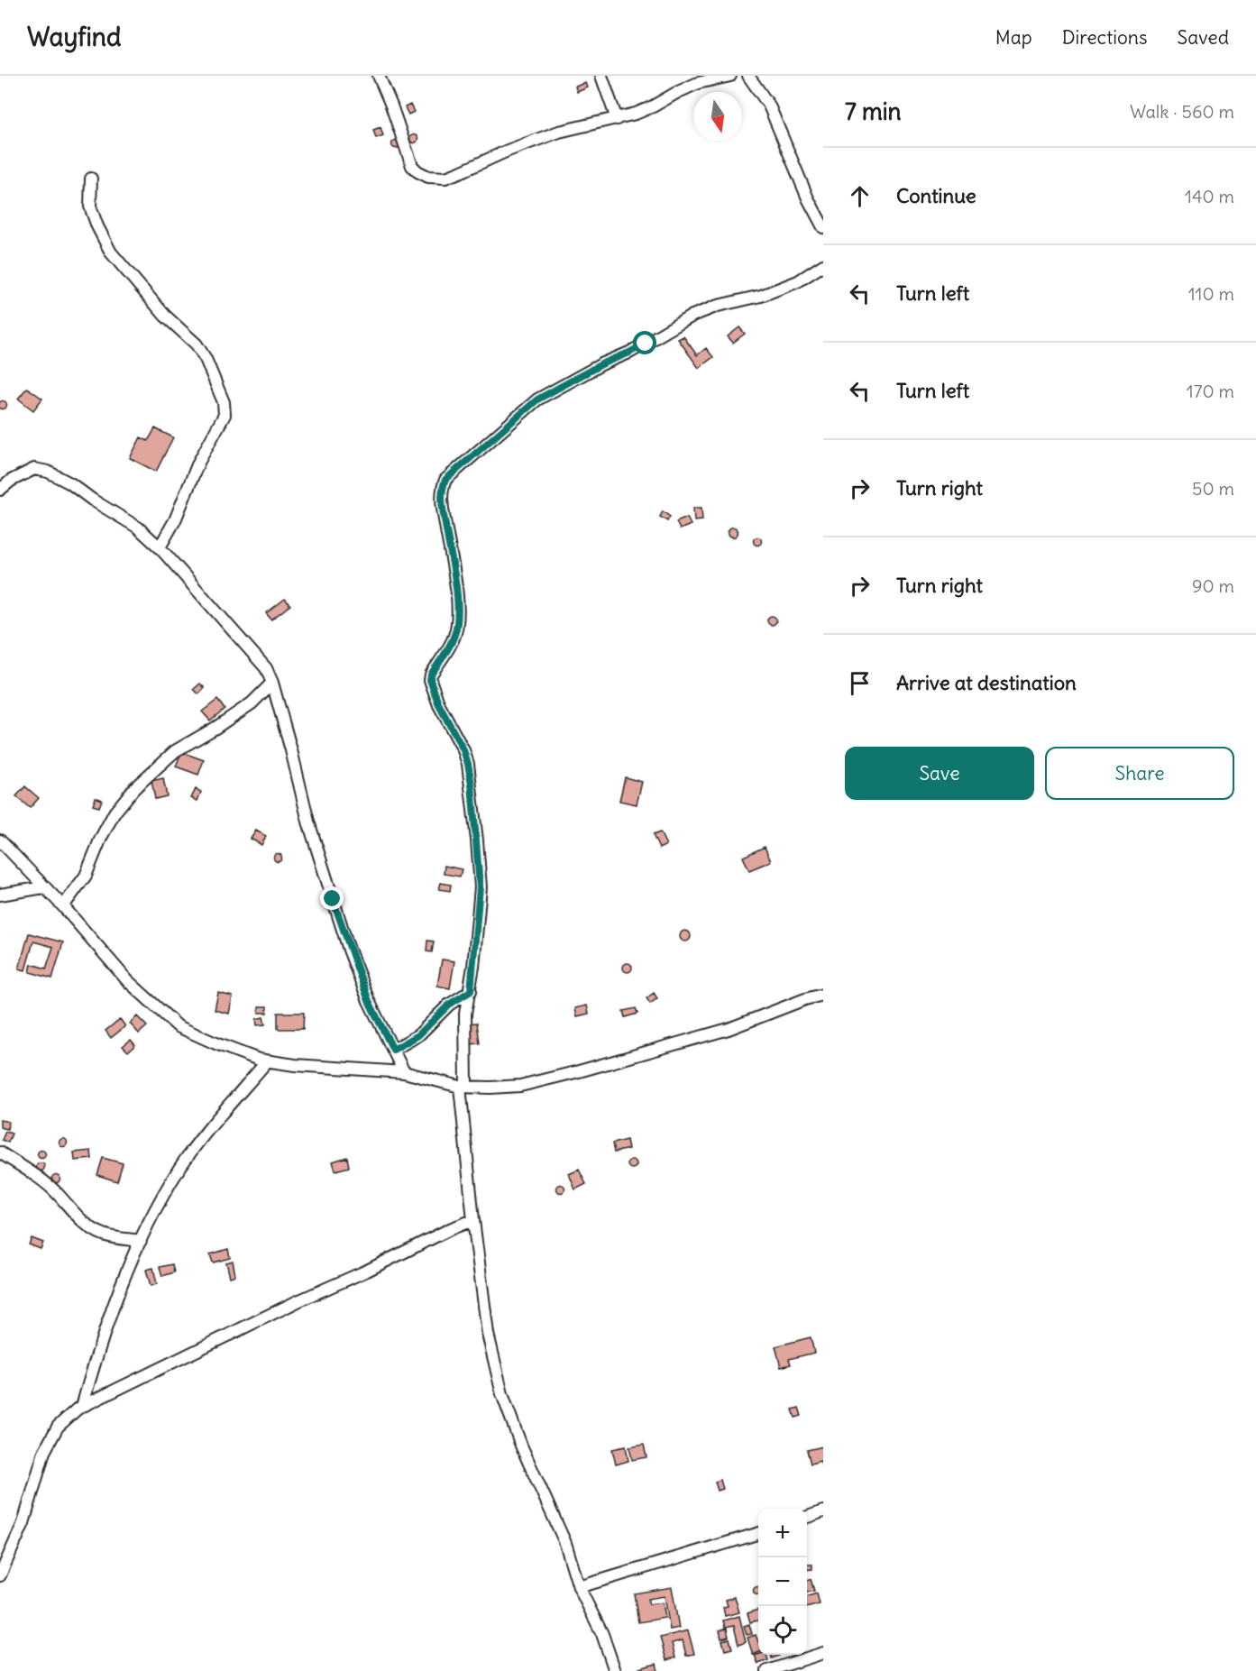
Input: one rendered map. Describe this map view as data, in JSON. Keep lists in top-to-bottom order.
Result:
{
  "north": "bottom",
  "page": {
    "header": "Wayfind",
    "nav": ["Map", "Directions", "Saved"],
    "heading": ["7 min", "Walk · 560 m"],
    "list": [
      ["Continue", "140 m"],
      ["Turn left", "110 m"],
      ["Turn left", "170 m"],
      ["Turn right", "50 m"],
      ["Turn right", "90 m"],
      "Arrive at destination"
    ],
    "buttons": ["Save", "Share"],
    "map_buttons": ["+", "−"]
  }
}
